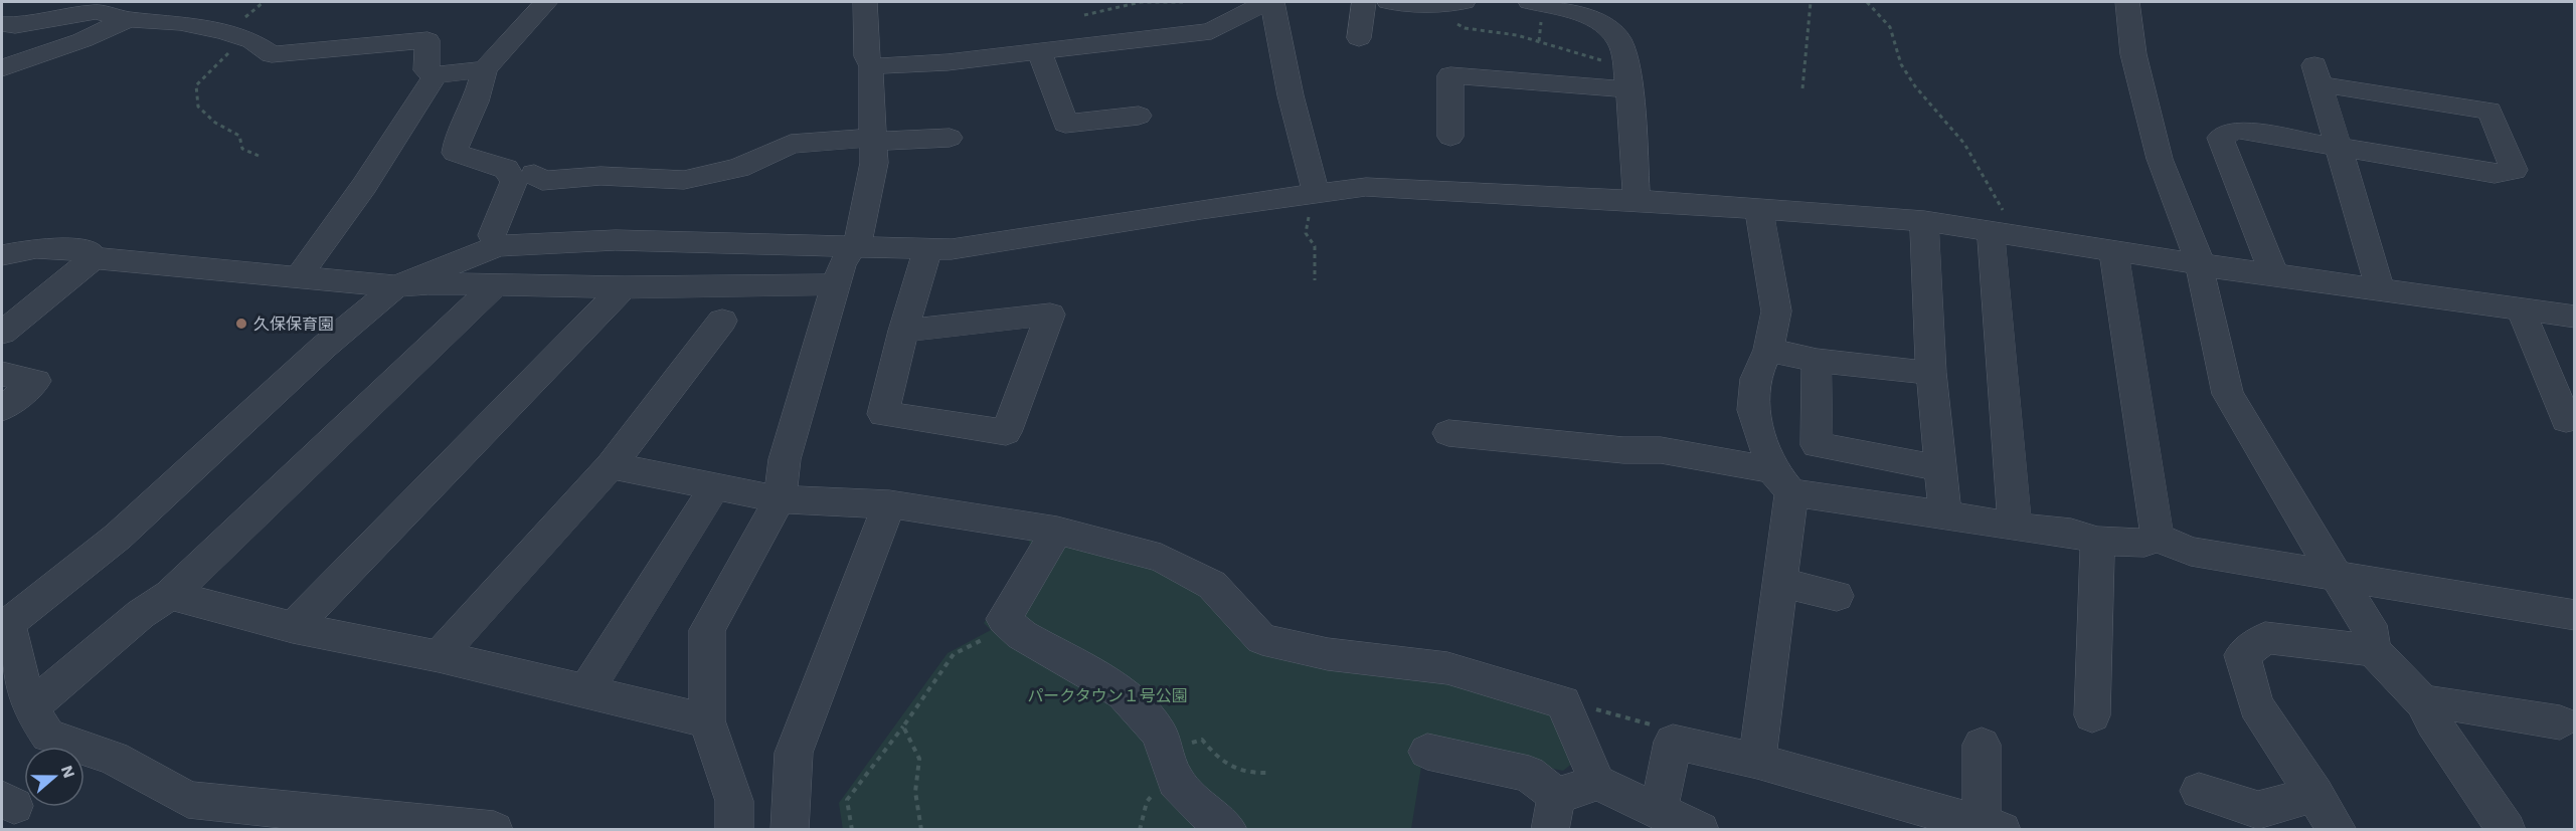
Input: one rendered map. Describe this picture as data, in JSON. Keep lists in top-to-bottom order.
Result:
{
  "parks": ["パークタウン１号公園"],
  "places": ["久保保育園"],
  "north": "right"
}
